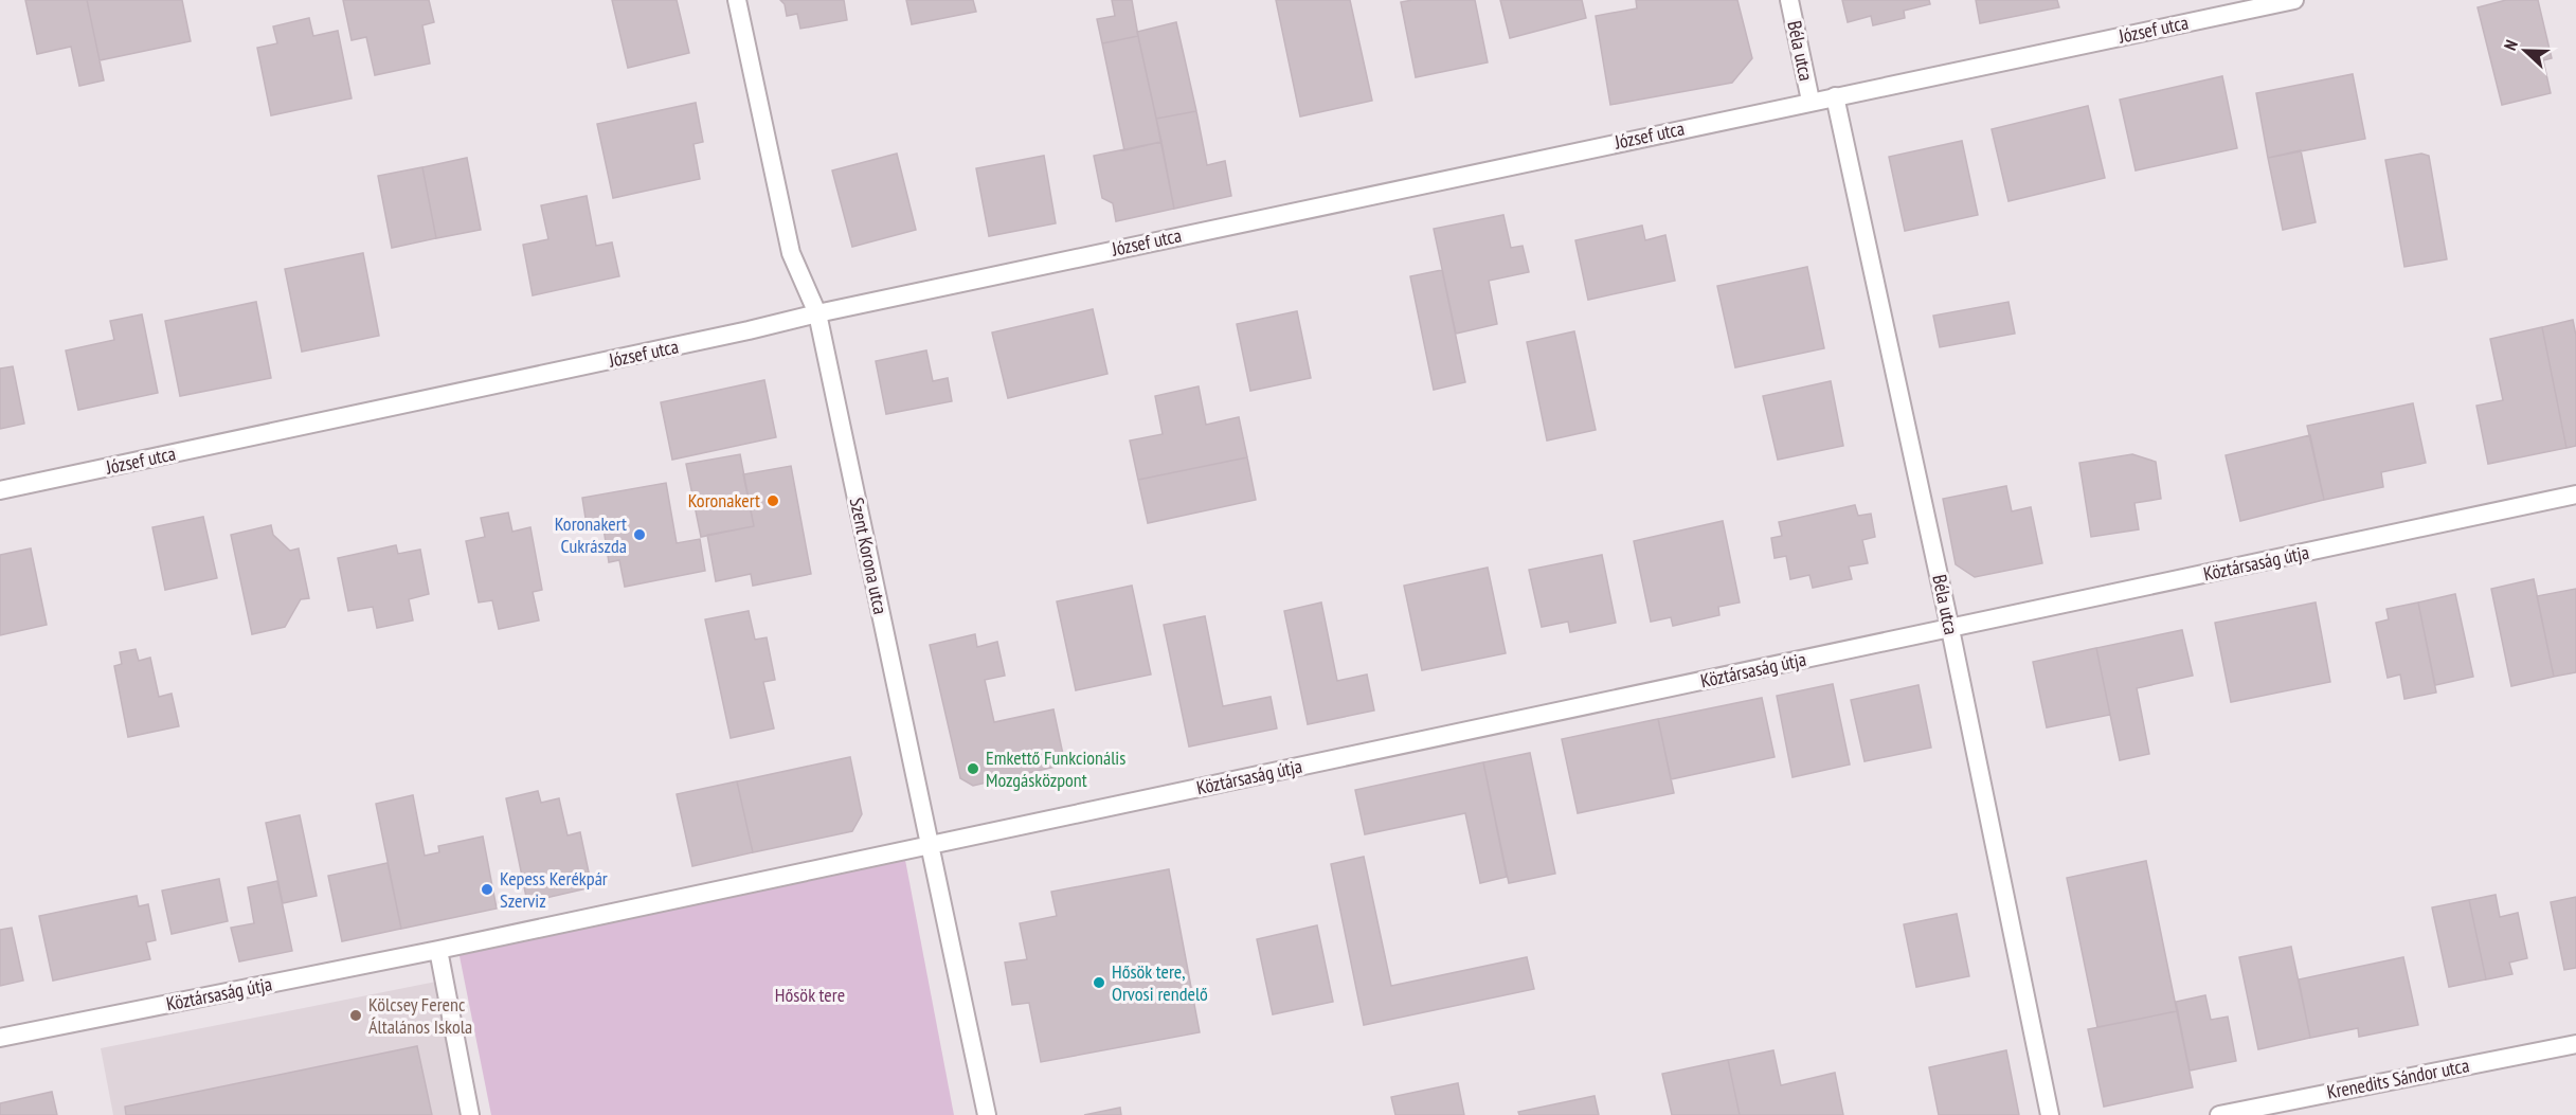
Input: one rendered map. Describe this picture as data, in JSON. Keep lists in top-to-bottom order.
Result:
{
  "streets": {
    "street": [
      "József utca",
      "Béla utca",
      "Szent Korona utca",
      "Köztársaság útja",
      "Krenedits Sándor utca"
    ]
  },
  "crossings": [
    ["József utca", "Béla utca"],
    ["József utca", "Szent Korona utca"],
    ["Béla utca", "Köztársaság útja"],
    ["Szent Korona utca", "Köztársaság útja"]
  ],
  "parks": ["Hősök tere"],
  "places": [
    "Koronakert",
    "Koronakert Cukrászda",
    "Emkettő Funkcionális Mozgásközpont",
    "Kepess Kerékpár Szerviz",
    "Hősök tere, Orvosi rendelő",
    "Kölcsey Ferenc Általános Iskola"
  ],
  "north": "left"
}
